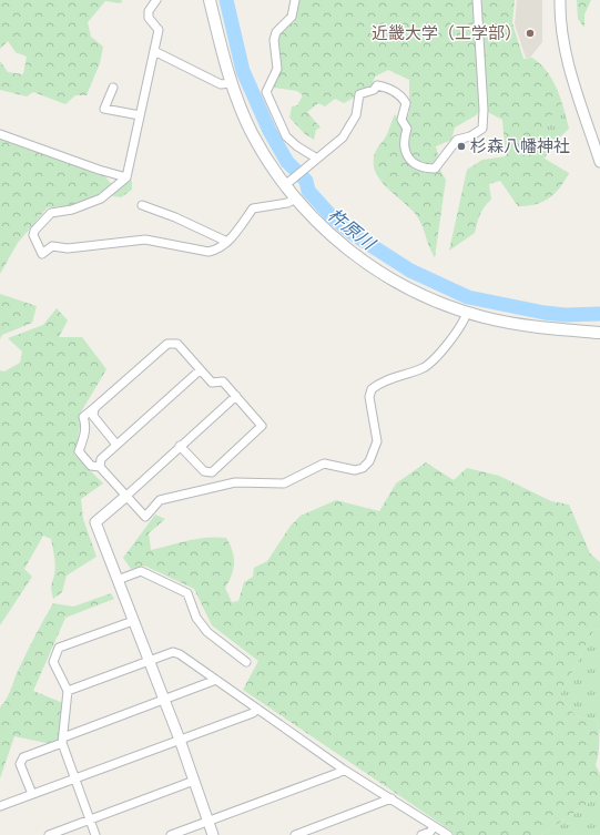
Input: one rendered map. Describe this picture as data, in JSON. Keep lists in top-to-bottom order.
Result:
{
  "water": ["杵原川"],
  "places": ["近畿大学（工学部）", "杉森八幡神社"]
}
